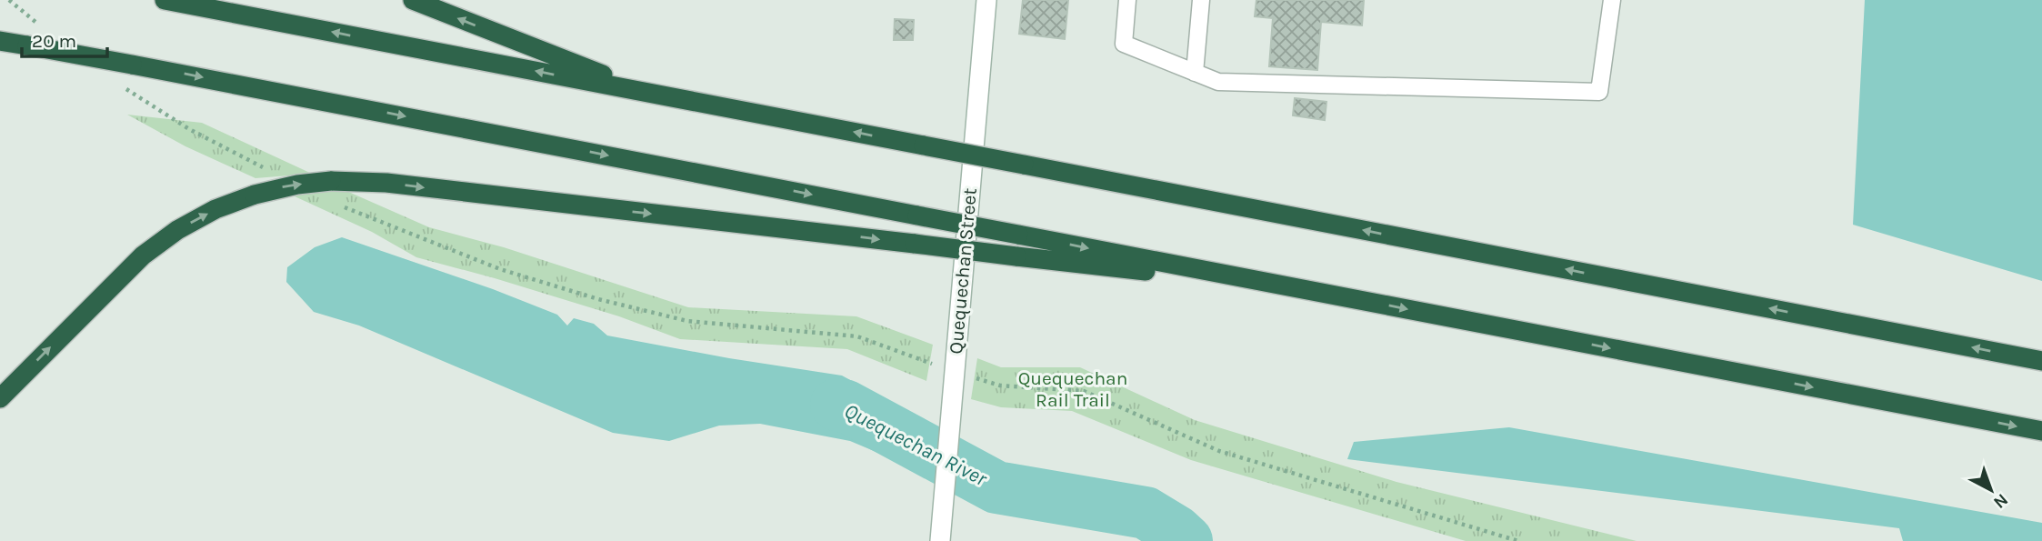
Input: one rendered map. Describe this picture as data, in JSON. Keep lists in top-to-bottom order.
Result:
{
  "streets": {
    "main road": ["Quequechan Street"]
  },
  "water": ["Quequechan River"],
  "parks": ["Quequechan Rail Trail"],
  "scale_bar": "20 m",
  "north": "bottom right"
}
